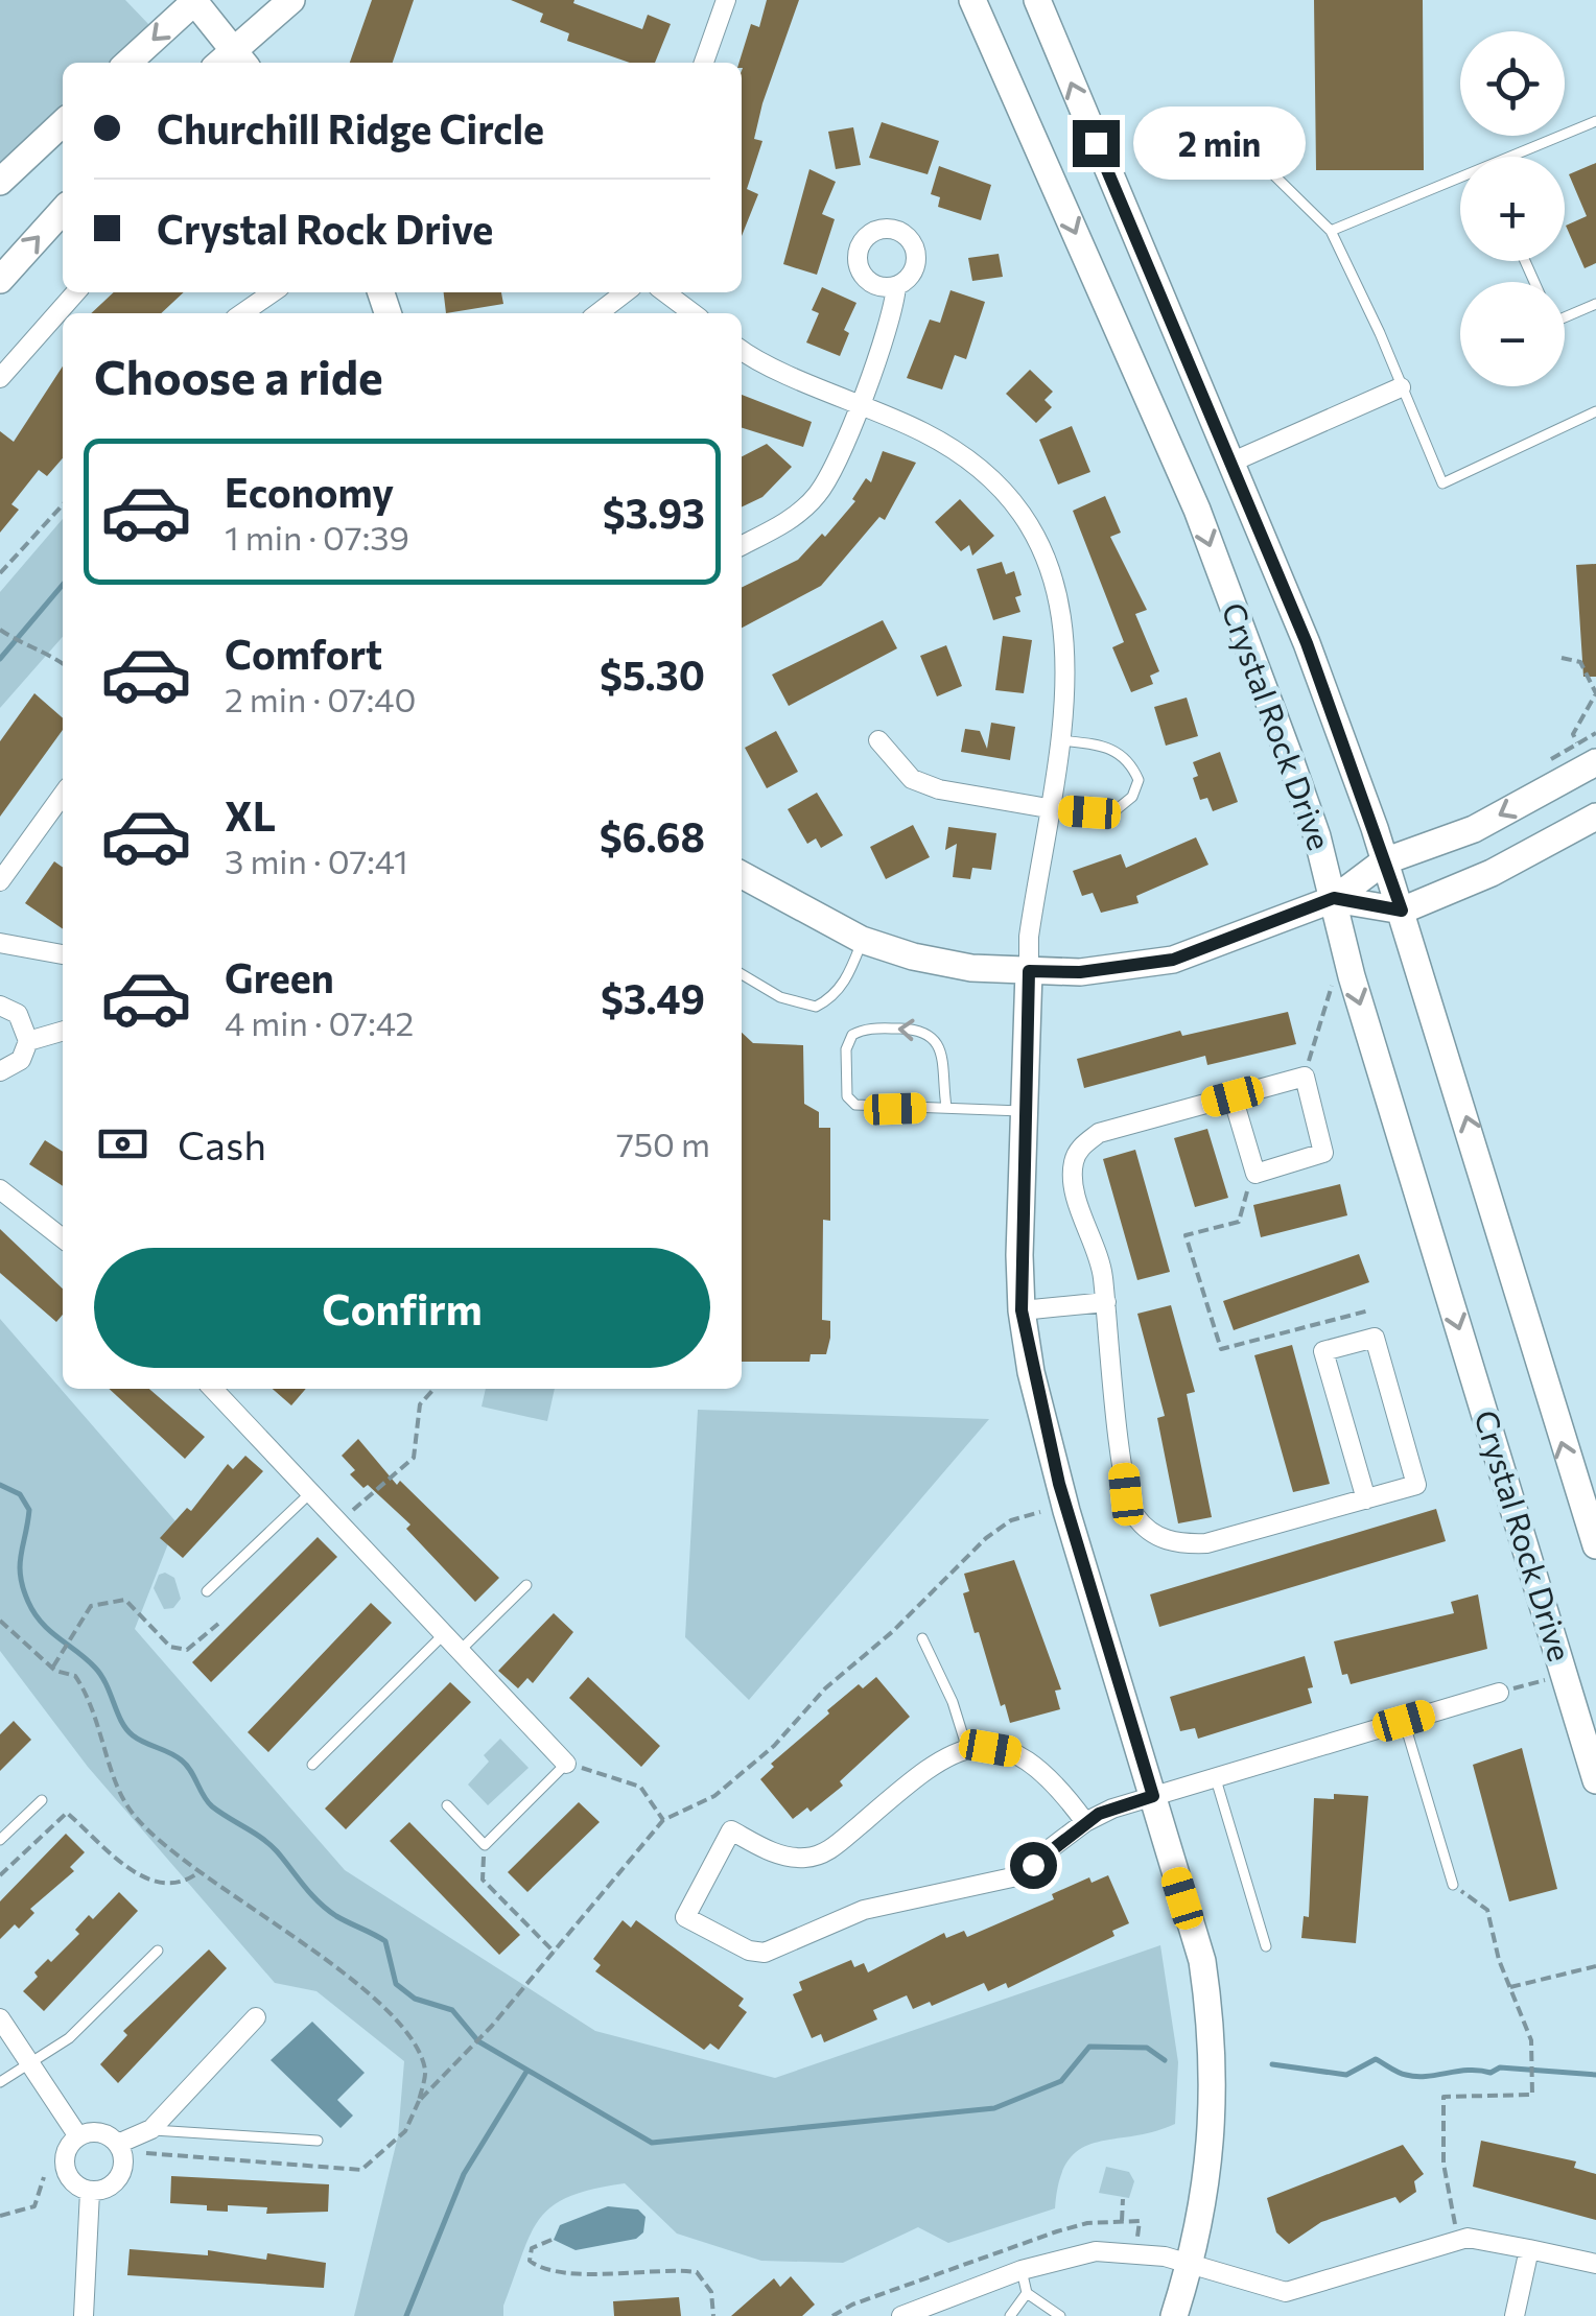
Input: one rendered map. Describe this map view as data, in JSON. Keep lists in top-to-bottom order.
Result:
{
  "streets": {
    "main road": ["Crystal Rock Drive"]
  },
  "page": {
    "map_buttons": ["+", "−"],
    "banner": ["Churchill Ridge Circle", "Crystal Rock Drive"],
    "bubble": "2 min",
    "heading": "Choose a ride",
    "list": [
      {
        "name": "Economy",
        "note": "1 min · 07:39",
        "value": "$3.93"
      },
      {
        "name": "Comfort",
        "note": "2 min · 07:40",
        "value": "$5.30"
      },
      {
        "name": "XL",
        "note": "3 min · 07:41",
        "value": "$6.68"
      },
      {
        "name": "Green",
        "note": "4 min · 07:42",
        "value": "$3.49"
      }
    ],
    "pay": ["Cash", "750 m"],
    "buttons": "Confirm"
  }
}
